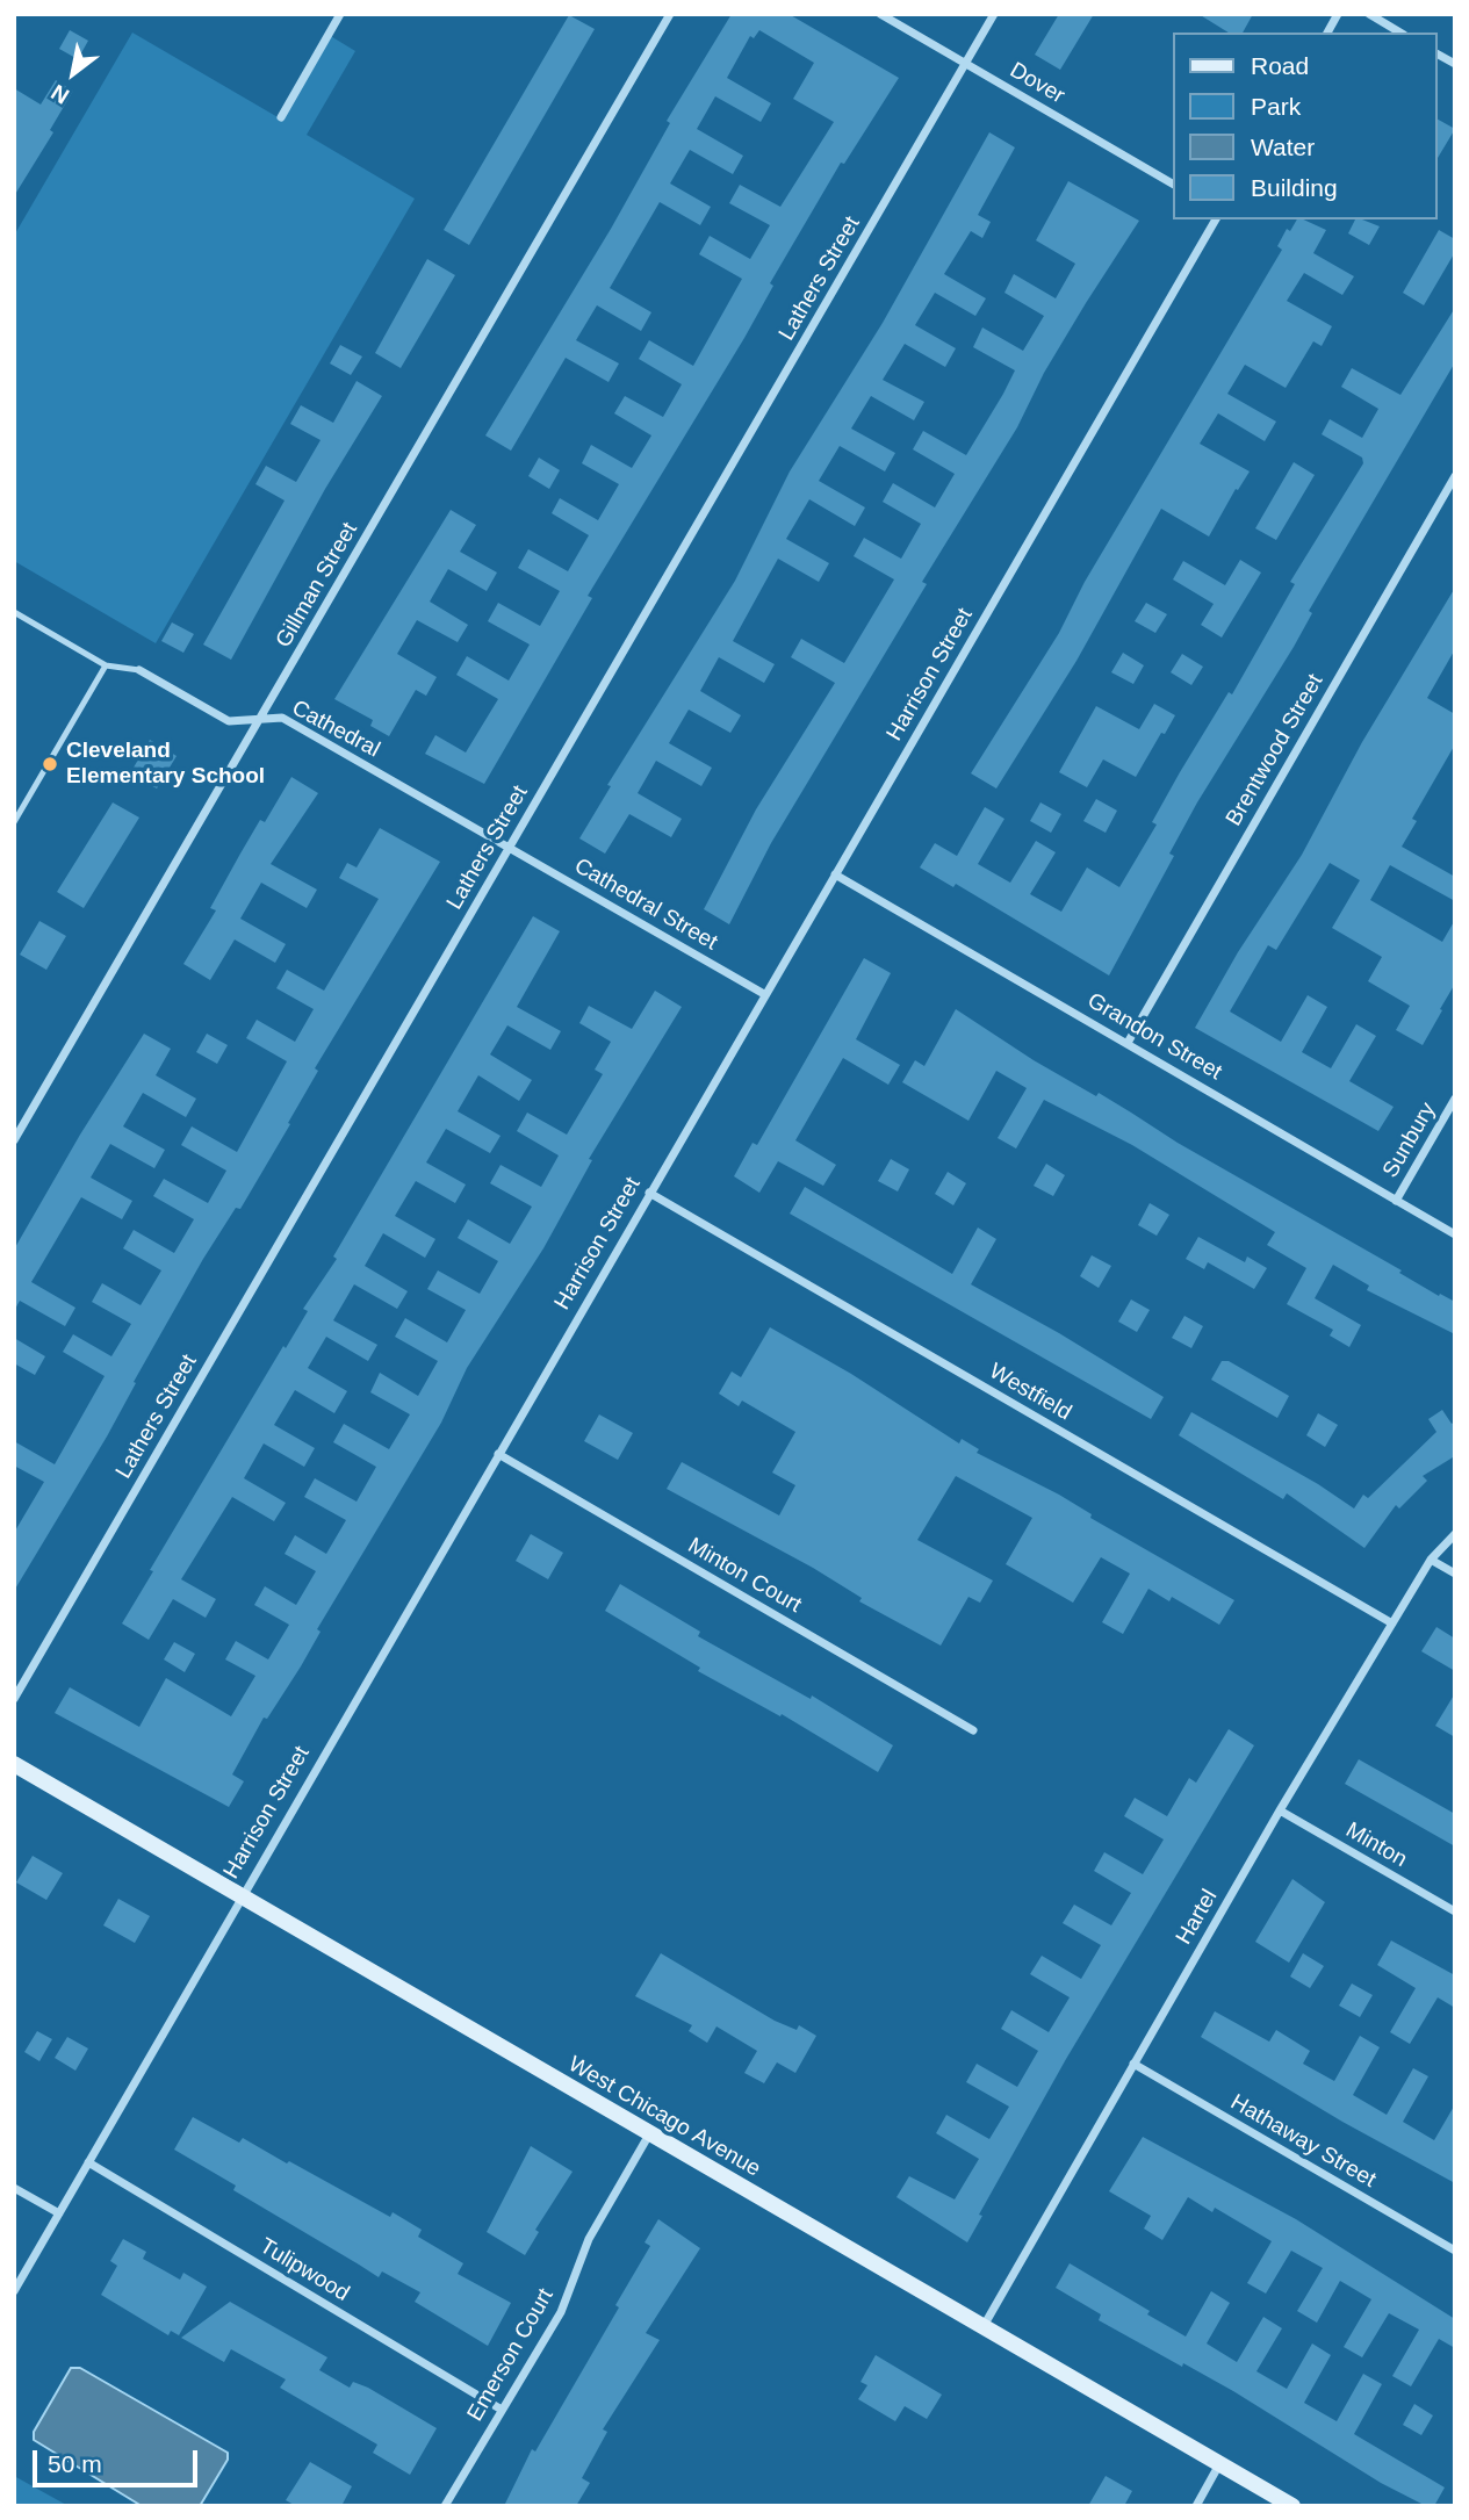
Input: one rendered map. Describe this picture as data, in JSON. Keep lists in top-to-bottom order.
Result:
{
  "streets": {
    "street": [
      "Dover",
      "Lathers Street",
      "Gillman Street",
      "Harrison Street",
      "Cathedral",
      "Brentwood Street",
      "Cathedral Street",
      "Grandon Street",
      "Sunbury",
      "Westfield",
      "Minton Court",
      "Minton",
      "Hartel",
      "West Chicago Avenue",
      "Hathaway Street",
      "Tulipwood",
      "Emerson Court"
    ]
  },
  "crossings": [
    ["Dover", "Lathers Street"],
    ["Lathers Street", "Cathedral"],
    ["Lathers Street", "Cathedral Street"],
    ["Gillman Street", "Cathedral"],
    ["Harrison Street", "Cathedral Street"],
    ["Harrison Street", "Grandon Street"],
    ["Harrison Street", "Westfield"],
    ["Harrison Street", "Minton Court"],
    ["Harrison Street", "West Chicago Avenue"],
    ["Harrison Street", "Tulipwood"],
    ["Cathedral", "Cathedral Street"],
    ["Brentwood Street", "Grandon Street"],
    ["Grandon Street", "Sunbury"],
    ["Westfield", "Hartel"],
    ["Minton", "Hartel"],
    ["Hartel", "West Chicago Avenue"],
    ["Hartel", "Hathaway Street"],
    ["West Chicago Avenue", "Emerson Court"],
    ["Tulipwood", "Emerson Court"]
  ],
  "places": ["Cleveland Elementary School"],
  "legend": [
    "Road",
    "Park",
    "Water",
    "Building"
  ],
  "scale_bar": "50 m",
  "north": "bottom left"
}
